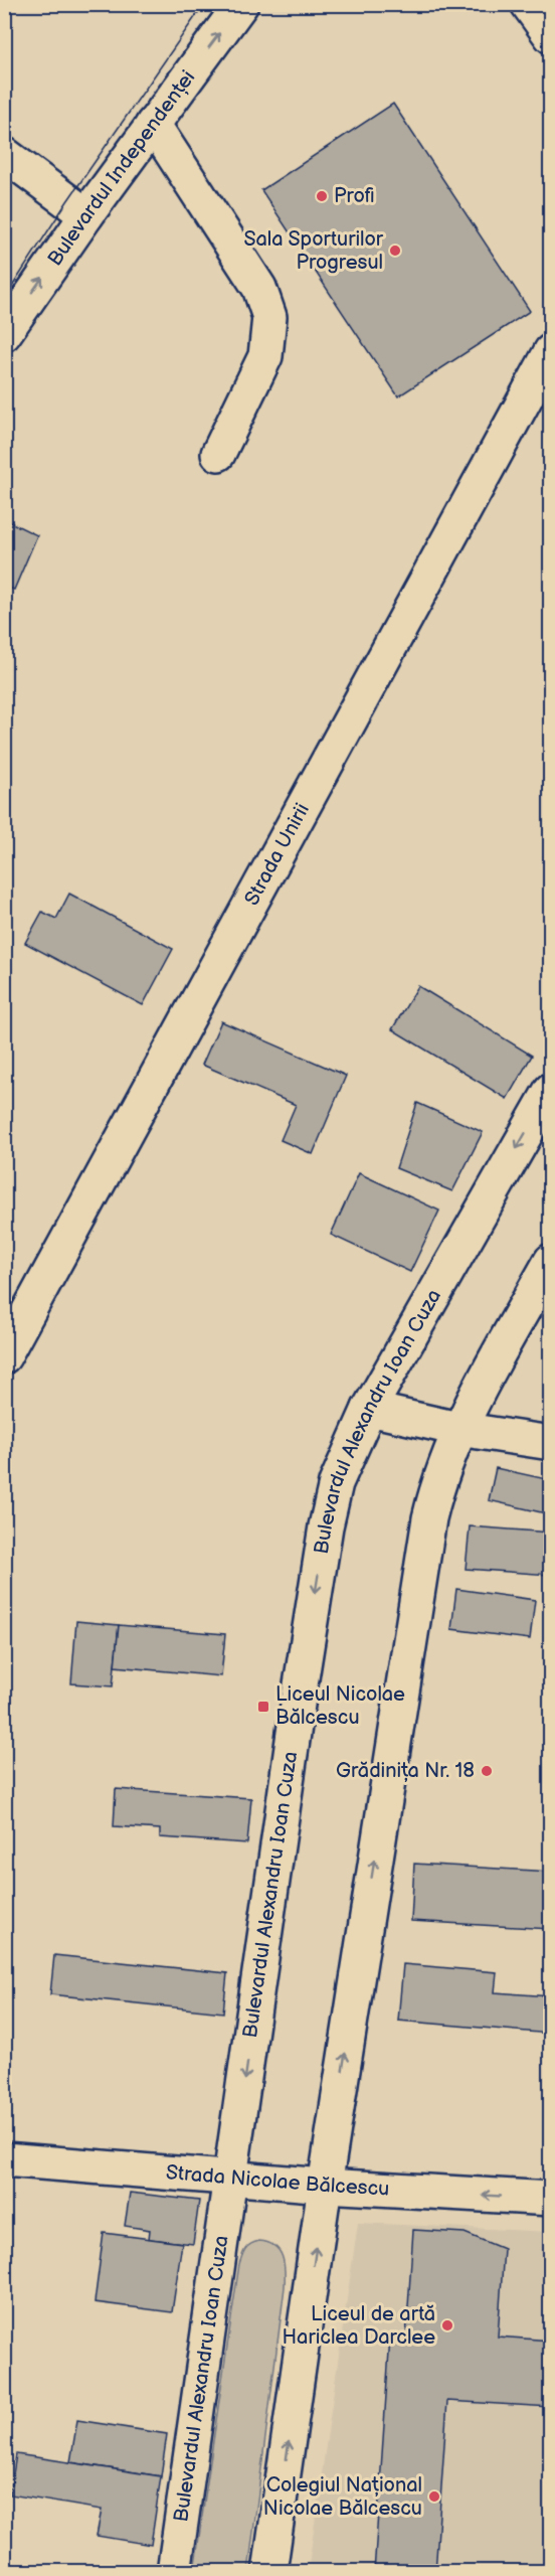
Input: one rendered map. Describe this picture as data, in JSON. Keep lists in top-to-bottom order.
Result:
{
  "streets": {
    "main road": [
      "Bulevardul Independenței",
      "Strada Unirii",
      "Bulevardul Alexandru Ioan Cuza",
      "Strada Nicolae Bălcescu"
    ]
  },
  "crossings": [
    ["Bulevardul Alexandru Ioan Cuza", "Strada Nicolae Bălcescu"]
  ],
  "one_way": ["Bulevardul Independenței", "Strada Nicolae Bălcescu"],
  "places": {
    "other": [
      "Profi",
      "Sala Sporturilor Progresul",
      "Grădinița Nr. 18",
      "Liceul de artă Hariclea Darclee",
      "Colegiul Național Nicolae Bălcescu"
    ],
    "transit": ["Liceul Nicolae Bălcescu"]
  }
}
